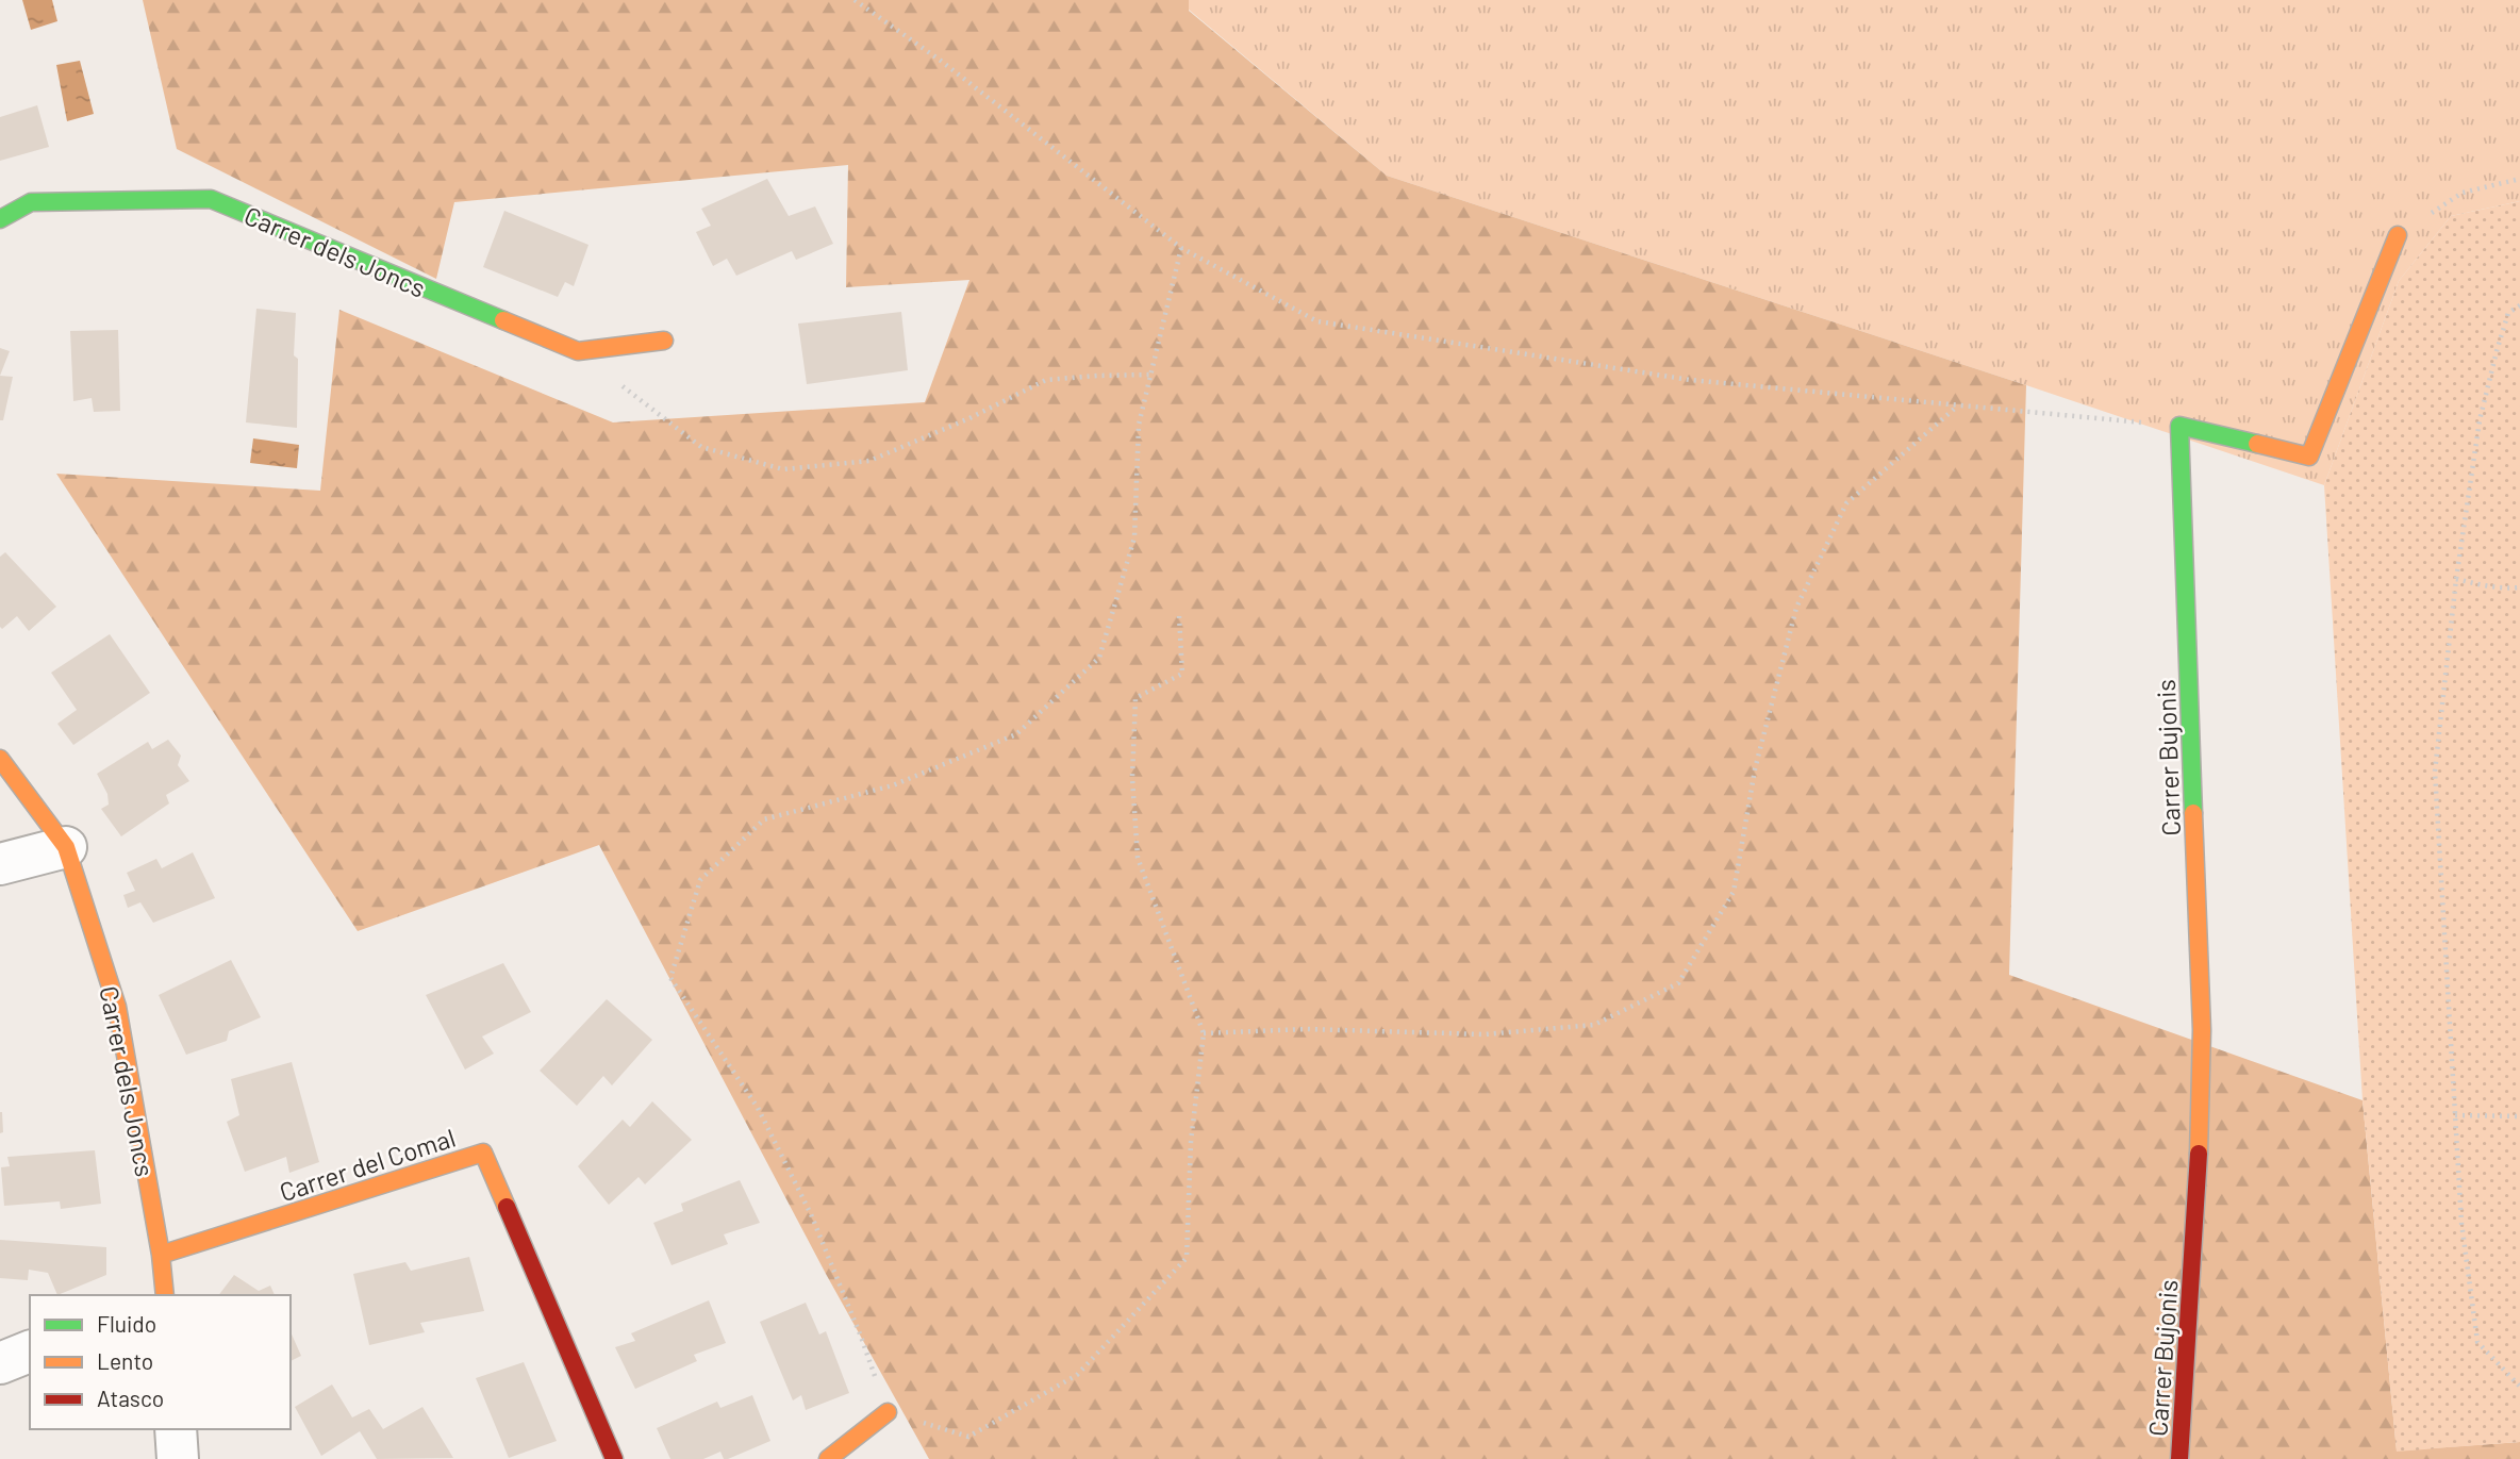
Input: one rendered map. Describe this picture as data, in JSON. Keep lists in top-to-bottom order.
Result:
{
  "streets": {
    "street": ["Carrer dels Joncs", "Carrer Bujonis", "Carrer del Comal"]
  },
  "crossings": [
    ["Carrer dels Joncs", "Carrer del Comal"]
  ],
  "legend": ["Fluido", "Lento", "Atasco"]
}
